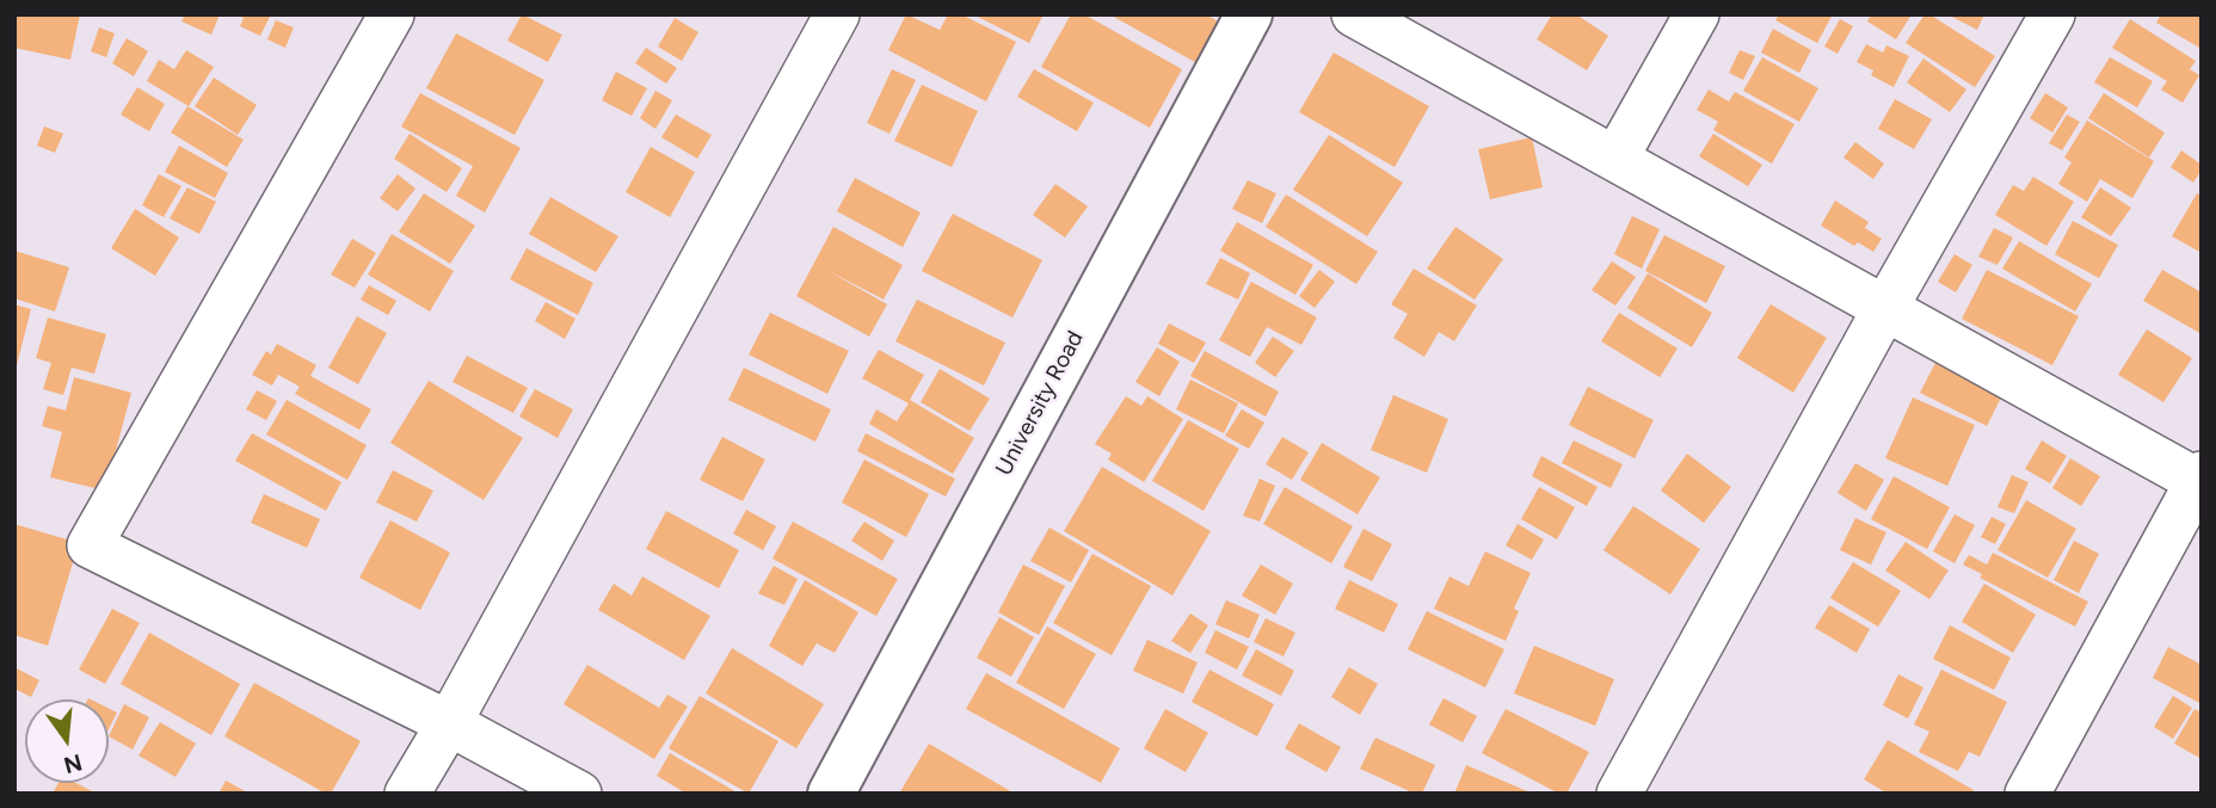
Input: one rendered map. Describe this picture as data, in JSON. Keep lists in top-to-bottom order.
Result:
{
  "streets": {
    "street": ["University Road"]
  },
  "north": "bottom"
}
